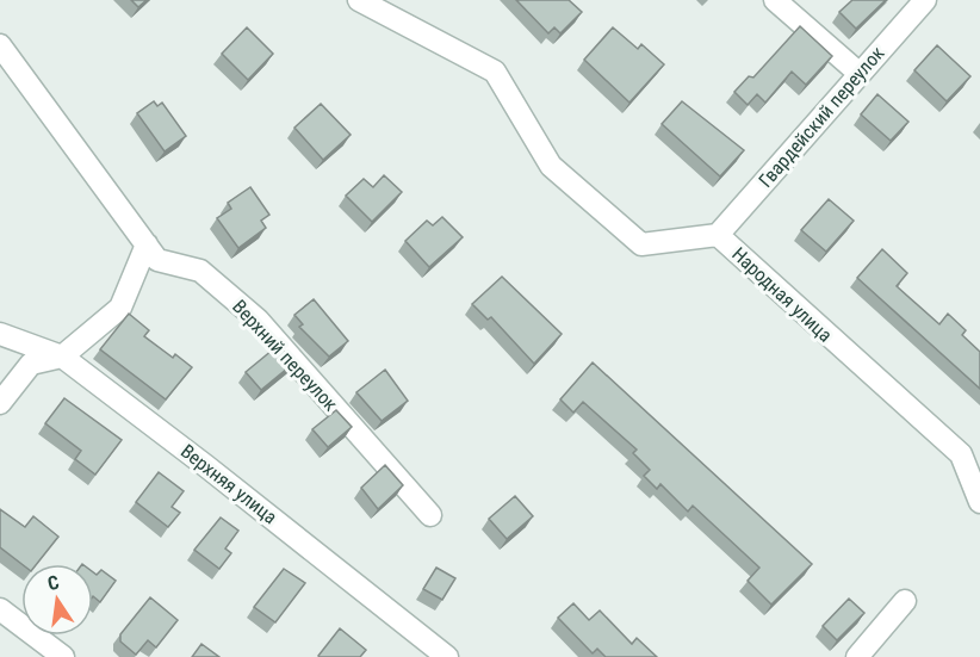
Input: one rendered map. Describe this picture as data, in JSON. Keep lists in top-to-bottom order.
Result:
{
  "streets": {
    "street": [
      "Гвардейский переулок",
      "Народная улица",
      "Верхний переулок",
      "Верхняя улица"
    ]
  },
  "crossings": [
    ["Гвардейский переулок", "Народная улица"]
  ],
  "north": "top"
}
